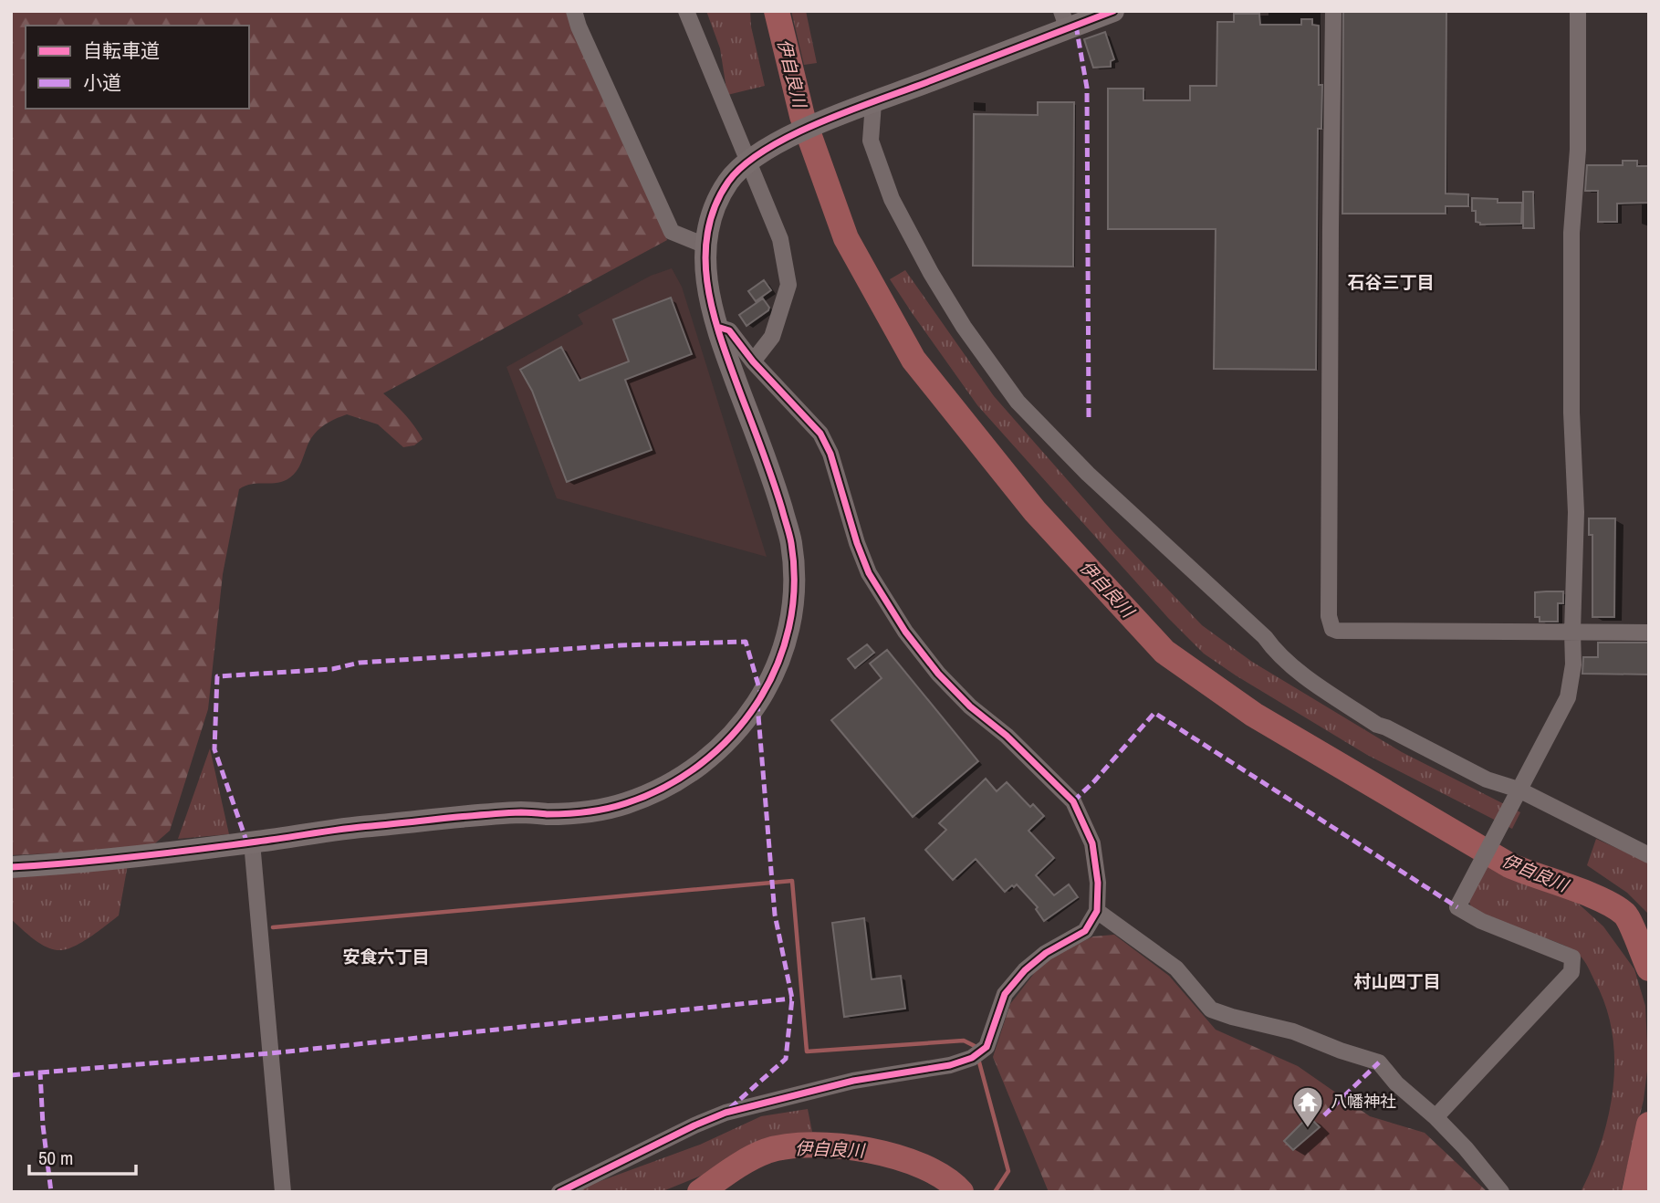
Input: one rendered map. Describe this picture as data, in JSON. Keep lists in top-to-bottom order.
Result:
{
  "districts": ["石谷三丁目", "安食六丁目", "村山四丁目"],
  "water": ["伊自良川"],
  "places": {
    "temple": ["八幡神社"]
  },
  "legend": ["自転車道", "小道"],
  "scale_bar": "50 m"
}
